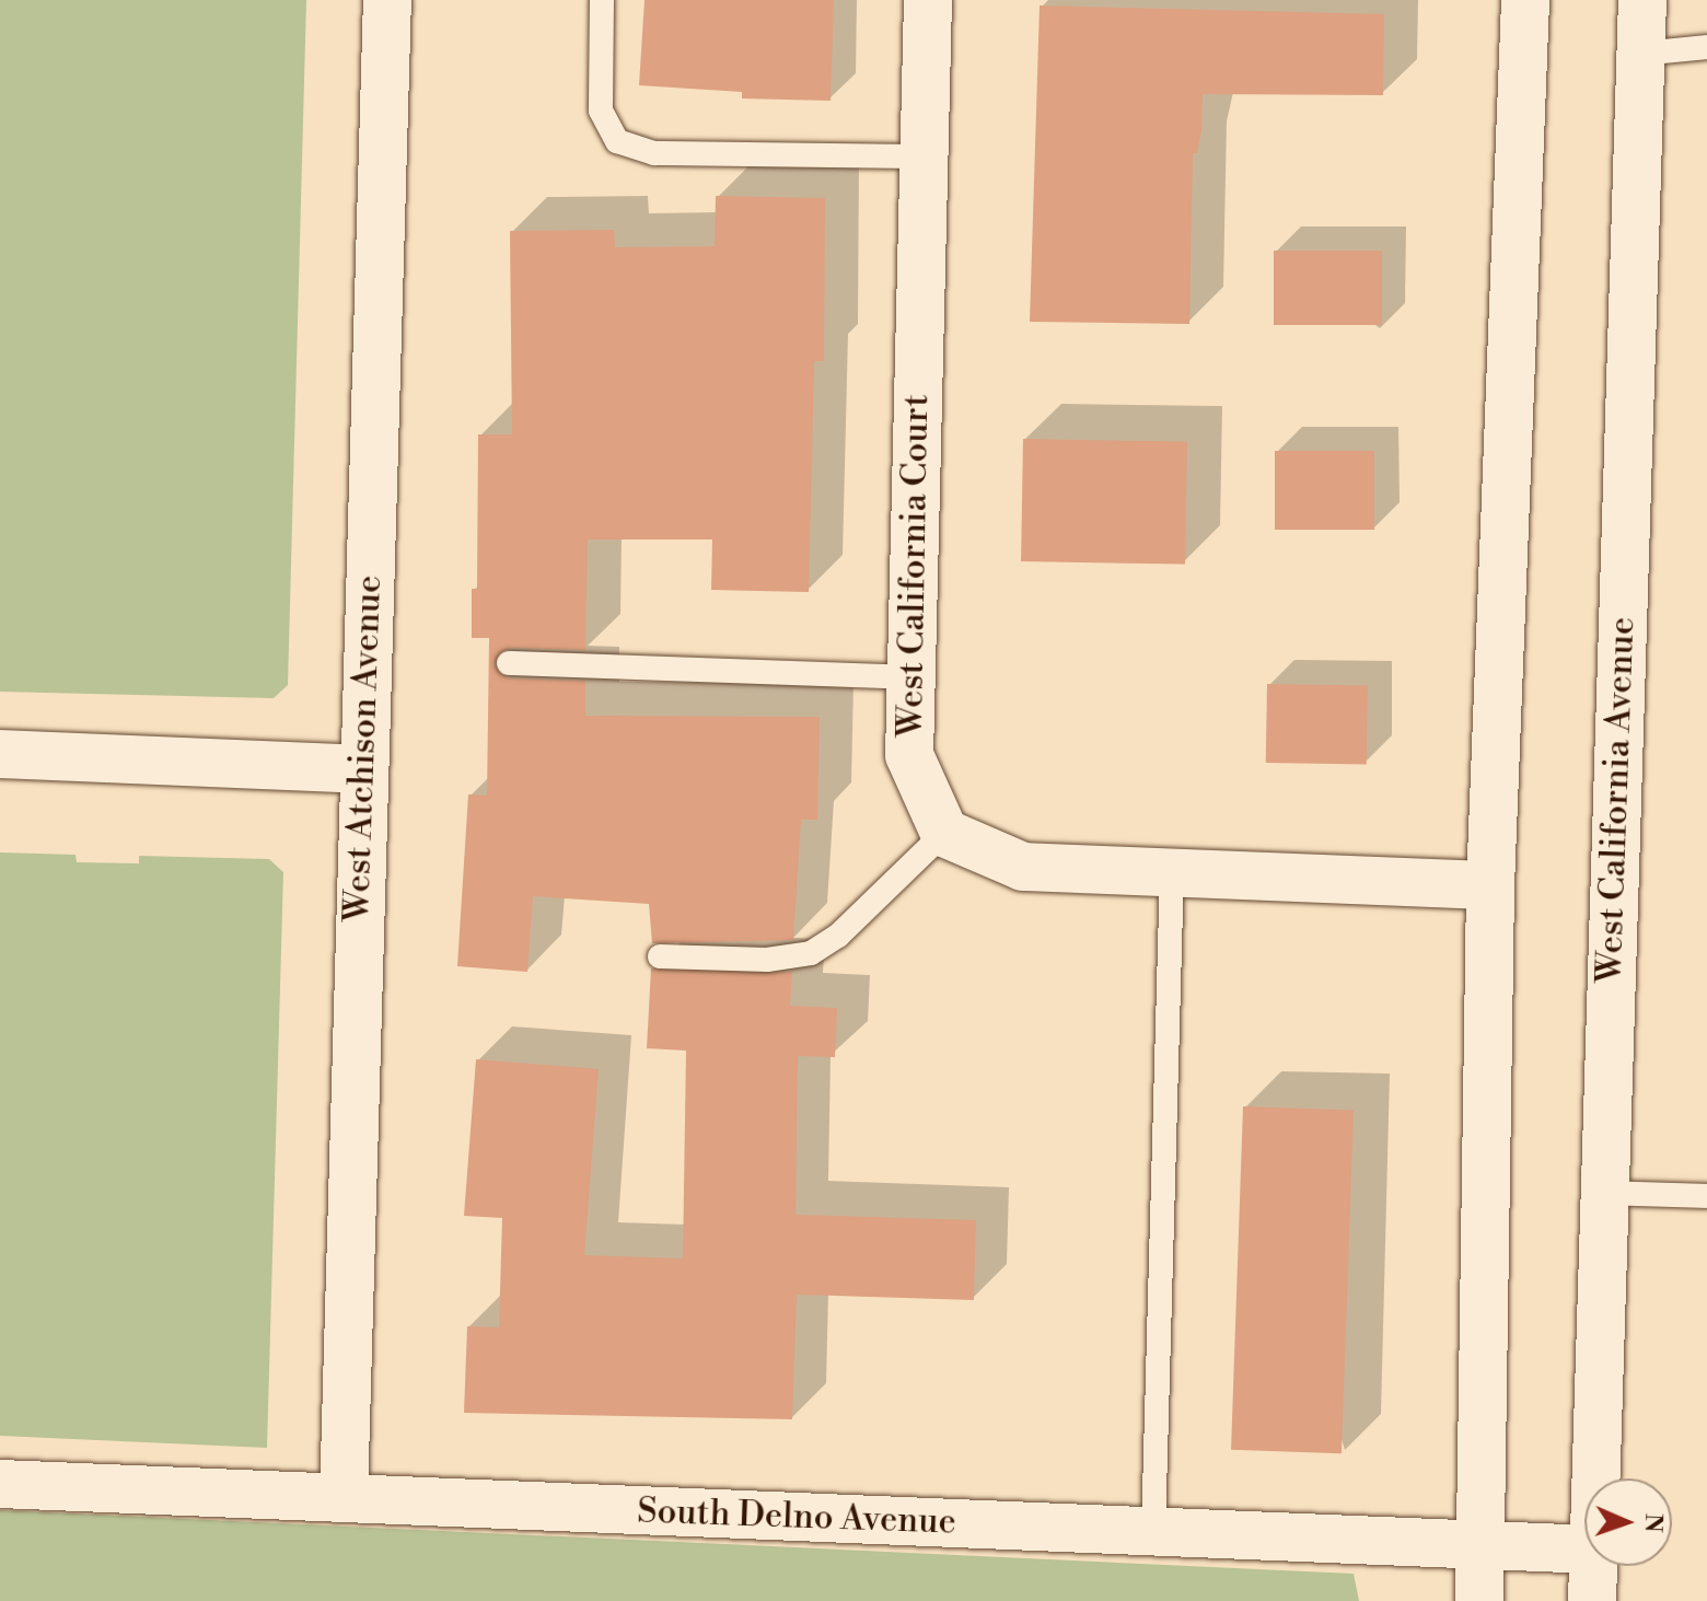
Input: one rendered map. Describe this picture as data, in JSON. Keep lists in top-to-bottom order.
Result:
{
  "streets": {
    "street": [
      "West California Court",
      "West Atchison Avenue",
      "West California Avenue",
      "South Delno Avenue"
    ]
  },
  "crossings": [
    ["West Atchison Avenue", "South Delno Avenue"]
  ],
  "north": "right"
}
